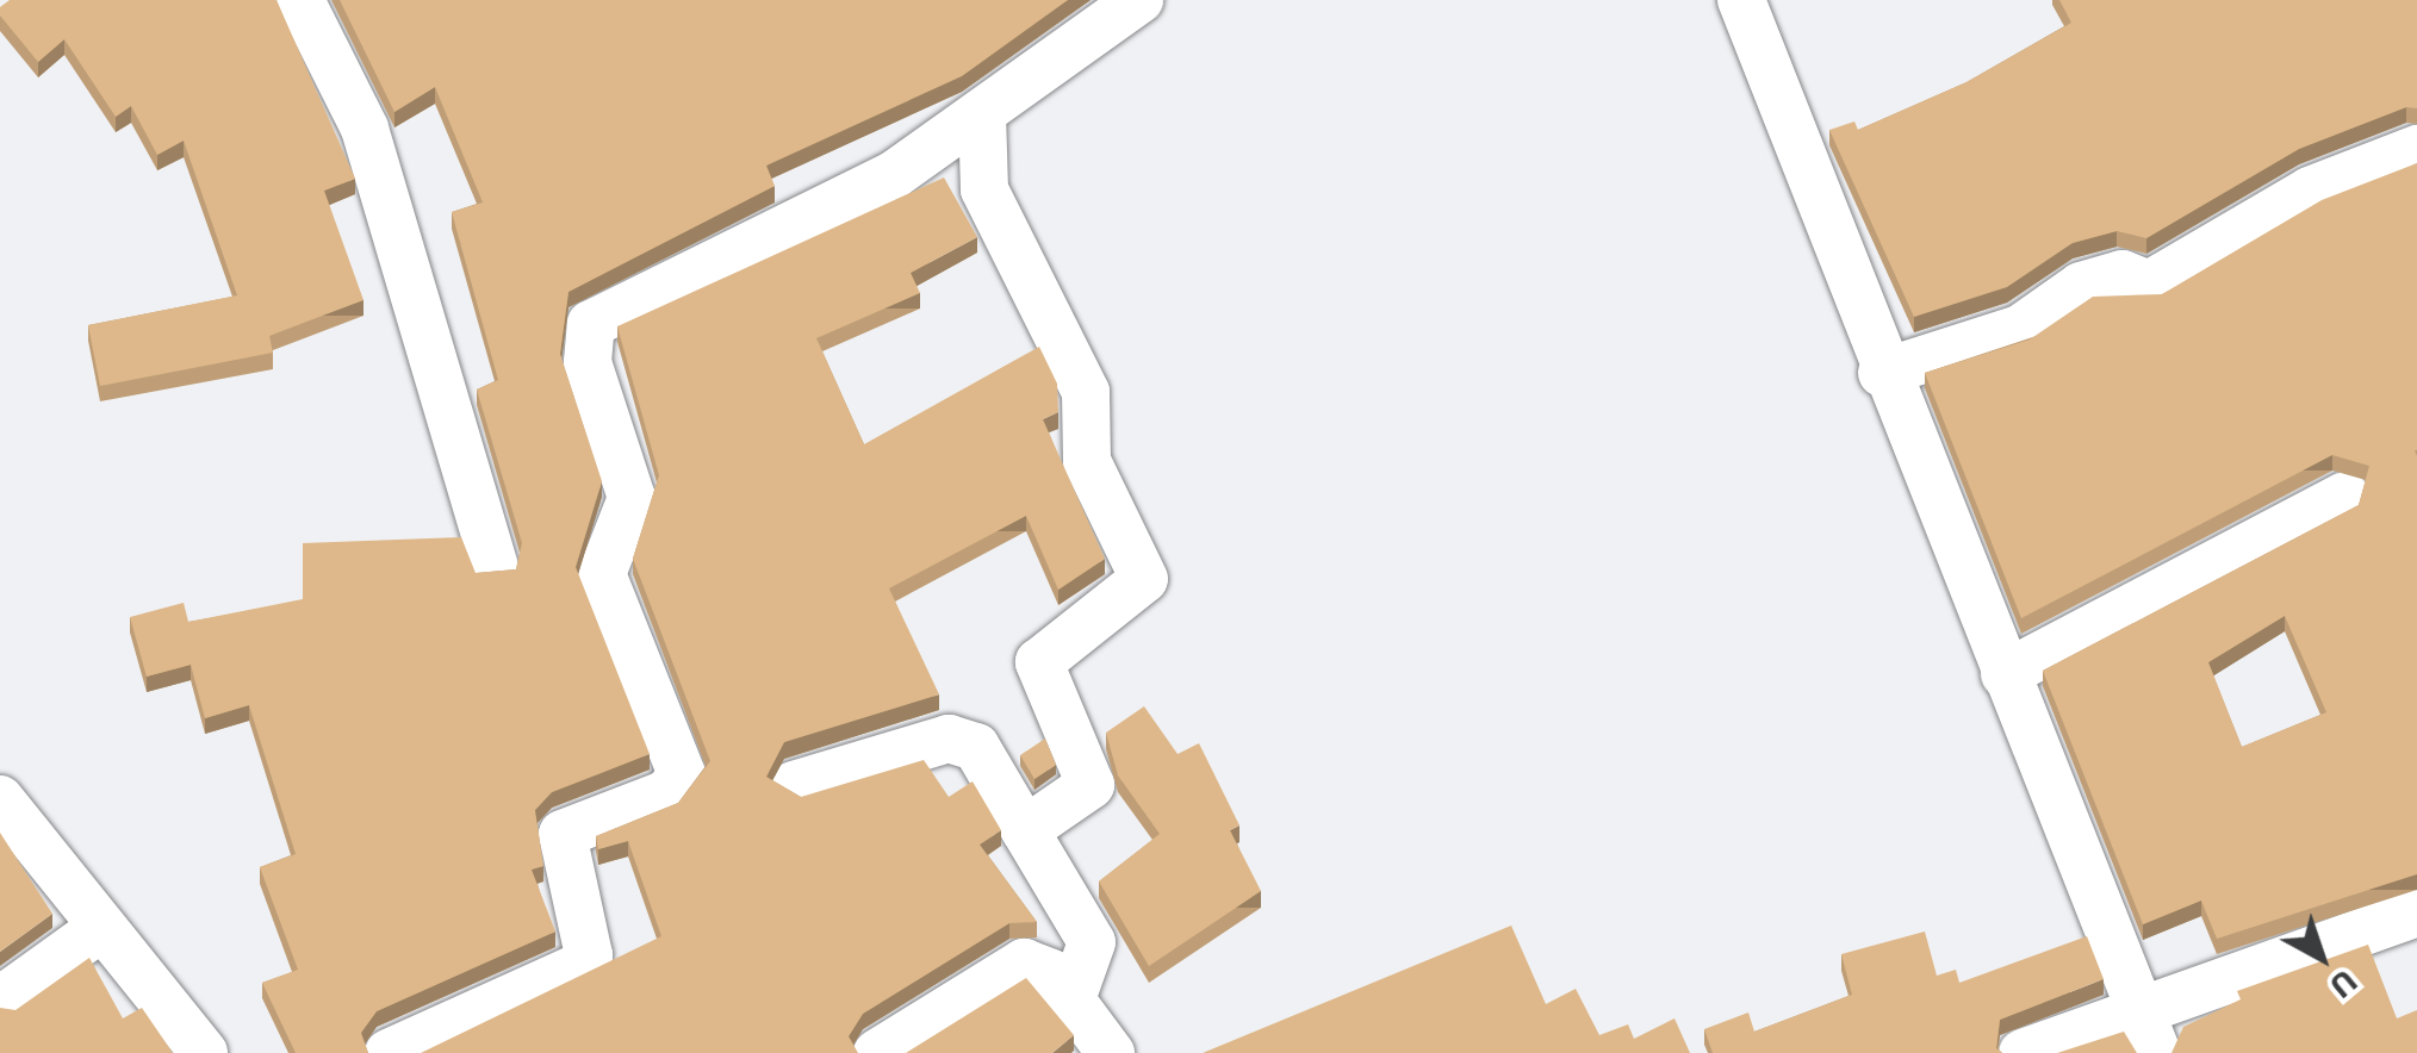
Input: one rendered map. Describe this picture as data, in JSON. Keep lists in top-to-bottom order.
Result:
{
  "north": "bottom right"
}
